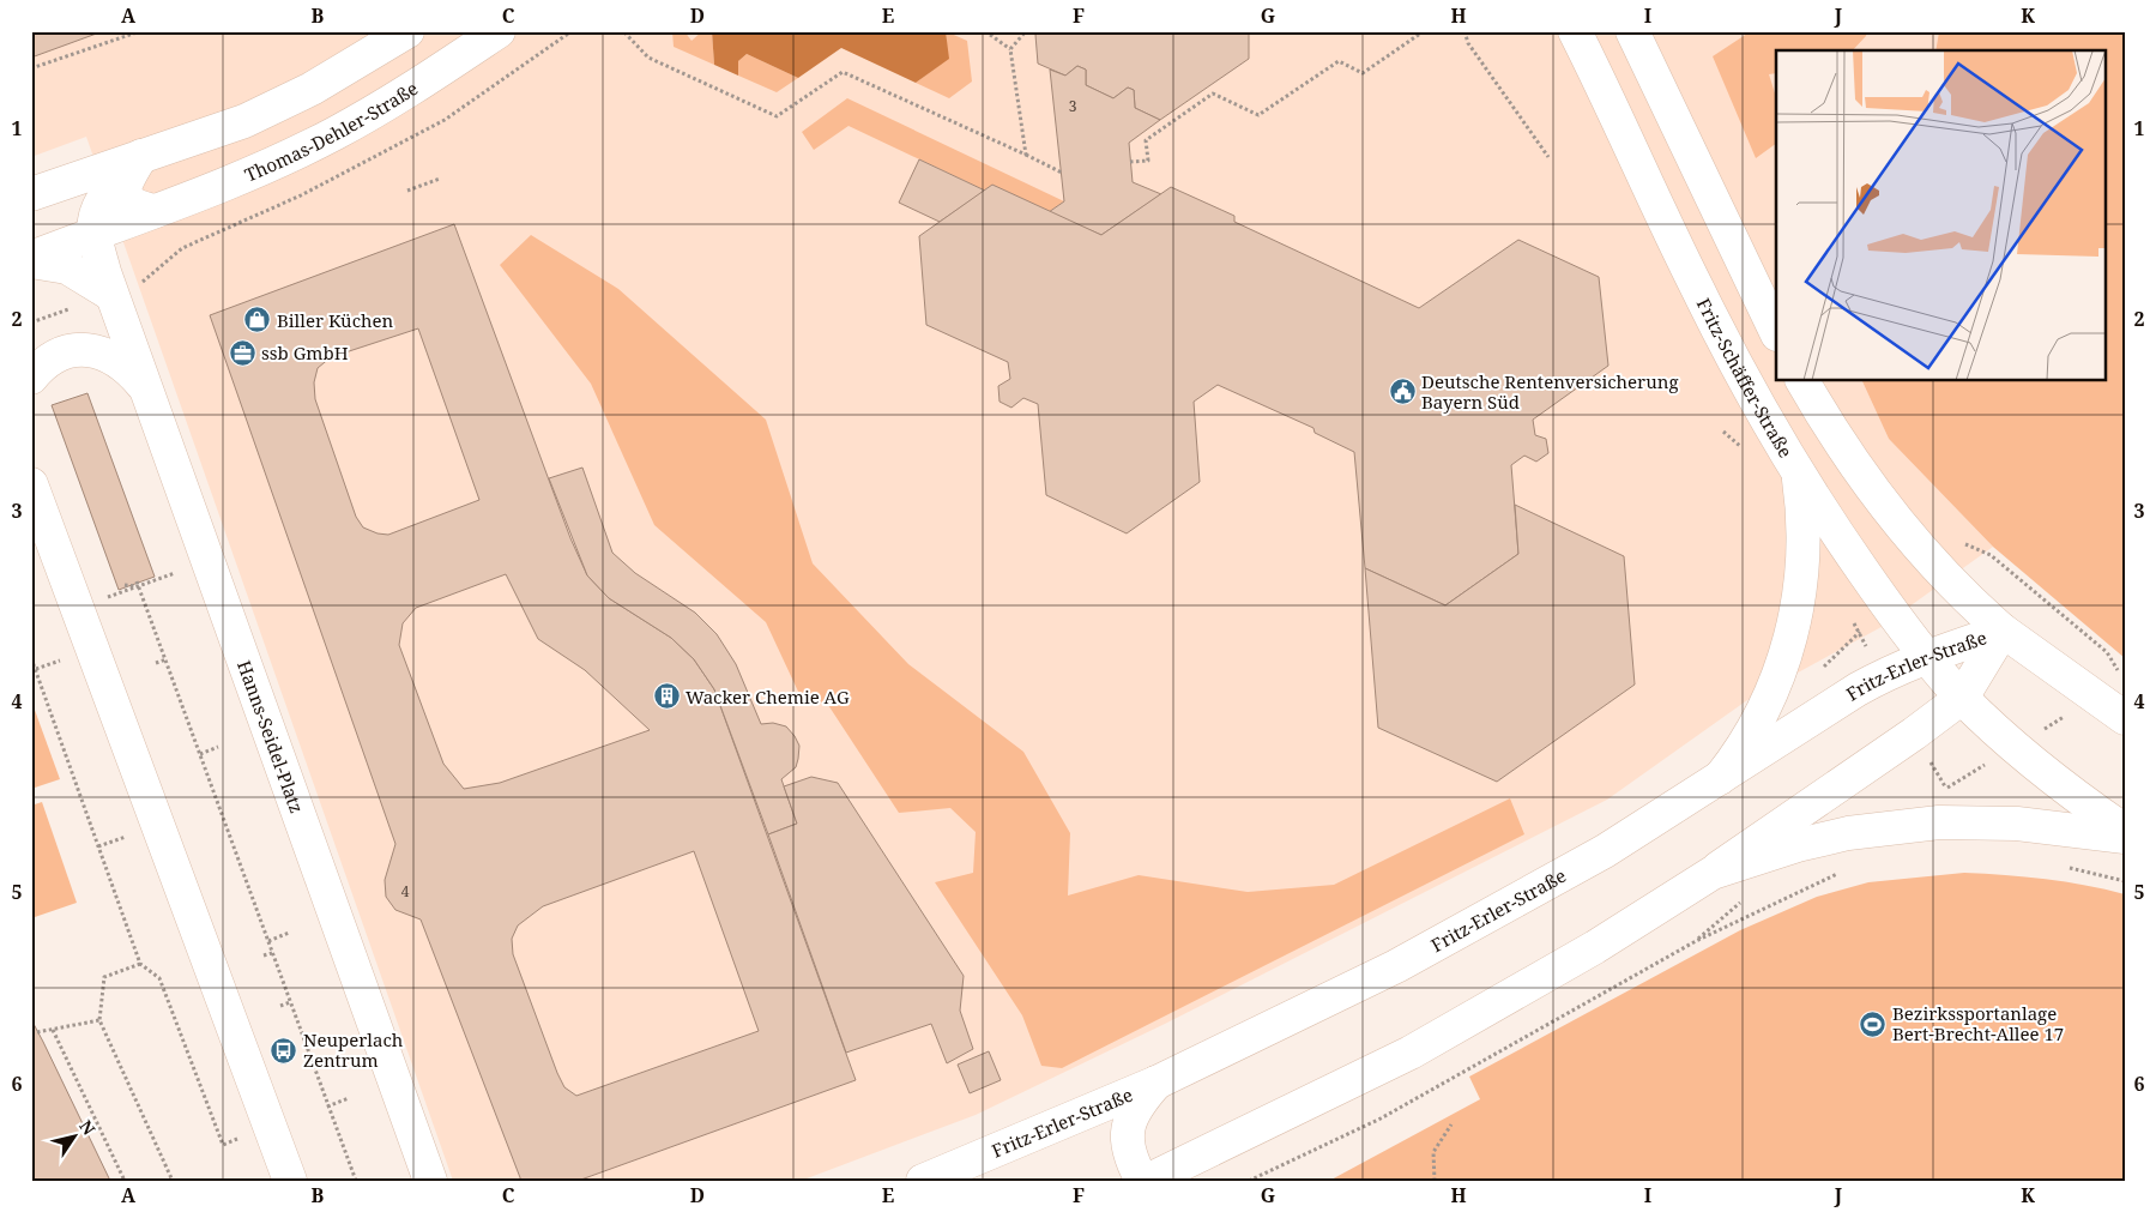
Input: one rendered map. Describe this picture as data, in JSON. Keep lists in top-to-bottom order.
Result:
{
  "streets": {
    "main road": [
      "Thomas-Dehler-Straße",
      "Fritz-Schäffer-Straße",
      "Fritz-Erler-Straße",
      "Hanns-Seidel-Platz"
    ]
  },
  "crossings": [
    ["Thomas-Dehler-Straße", "Hanns-Seidel-Platz"],
    ["Fritz-Schäffer-Straße", "Fritz-Erler-Straße"]
  ],
  "places": {
    "shop": ["Biller Küchen"],
    "office": ["ssb GmbH"],
    "public building": ["Deutsche Rentenversicherung Bayern Süd"],
    "building": ["Wacker Chemie AG"],
    "sports": ["Bezirkssportanlage Bert-Brecht-Allee 17"],
    "bus stop": ["Neuperlach Zentrum"]
  },
  "house_numbers": ["3", "4"],
  "north": "top right",
  "grid": {
    "columns": [
      "A",
      "B",
      "C",
      "D",
      "E",
      "F",
      "G",
      "H",
      "I",
      "J",
      "K"
    ],
    "rows": [
      "1",
      "2",
      "3",
      "4",
      "5",
      "6"
    ]
  }
}
